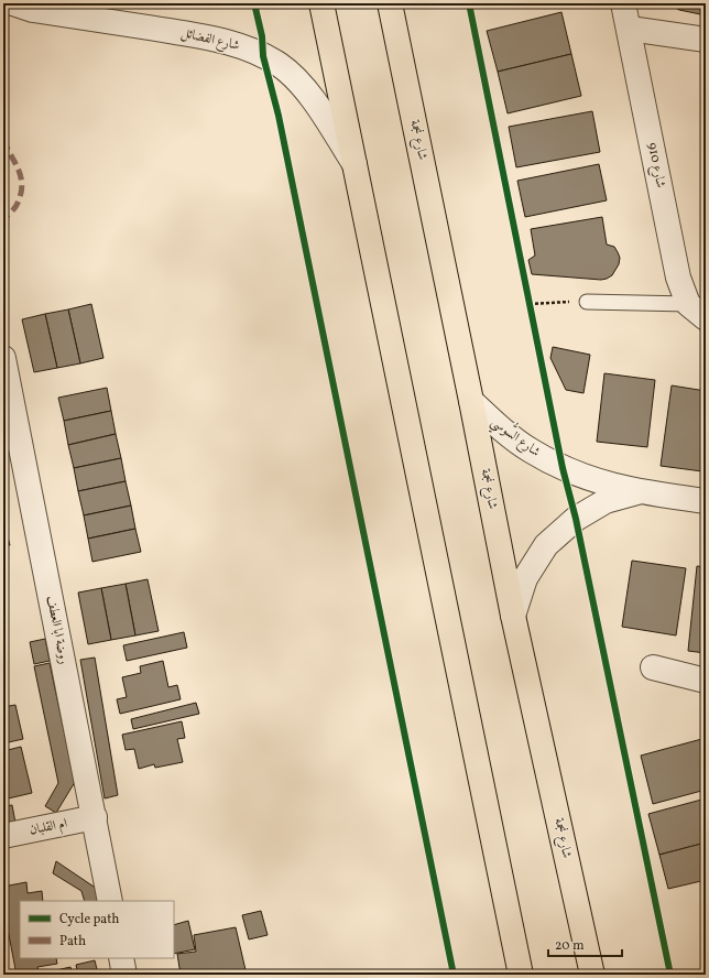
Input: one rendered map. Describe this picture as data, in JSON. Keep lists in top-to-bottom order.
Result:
{
  "streets": {
    "main road": ["شارع نجمة"],
    "street": [
      "شارع الفضائل",
      "شارع 910",
      "شارع السُّوسي",
      "روضة ابا العطف",
      "ام القلبان"
    ]
  },
  "crossings": [
    ["شارع نجمة", "شارع السُّوسي"],
    ["روضة ابا العطف", "ام القلبان"]
  ],
  "legend": ["Cycle path", "Path"],
  "scale_bar": "20 m"
}
